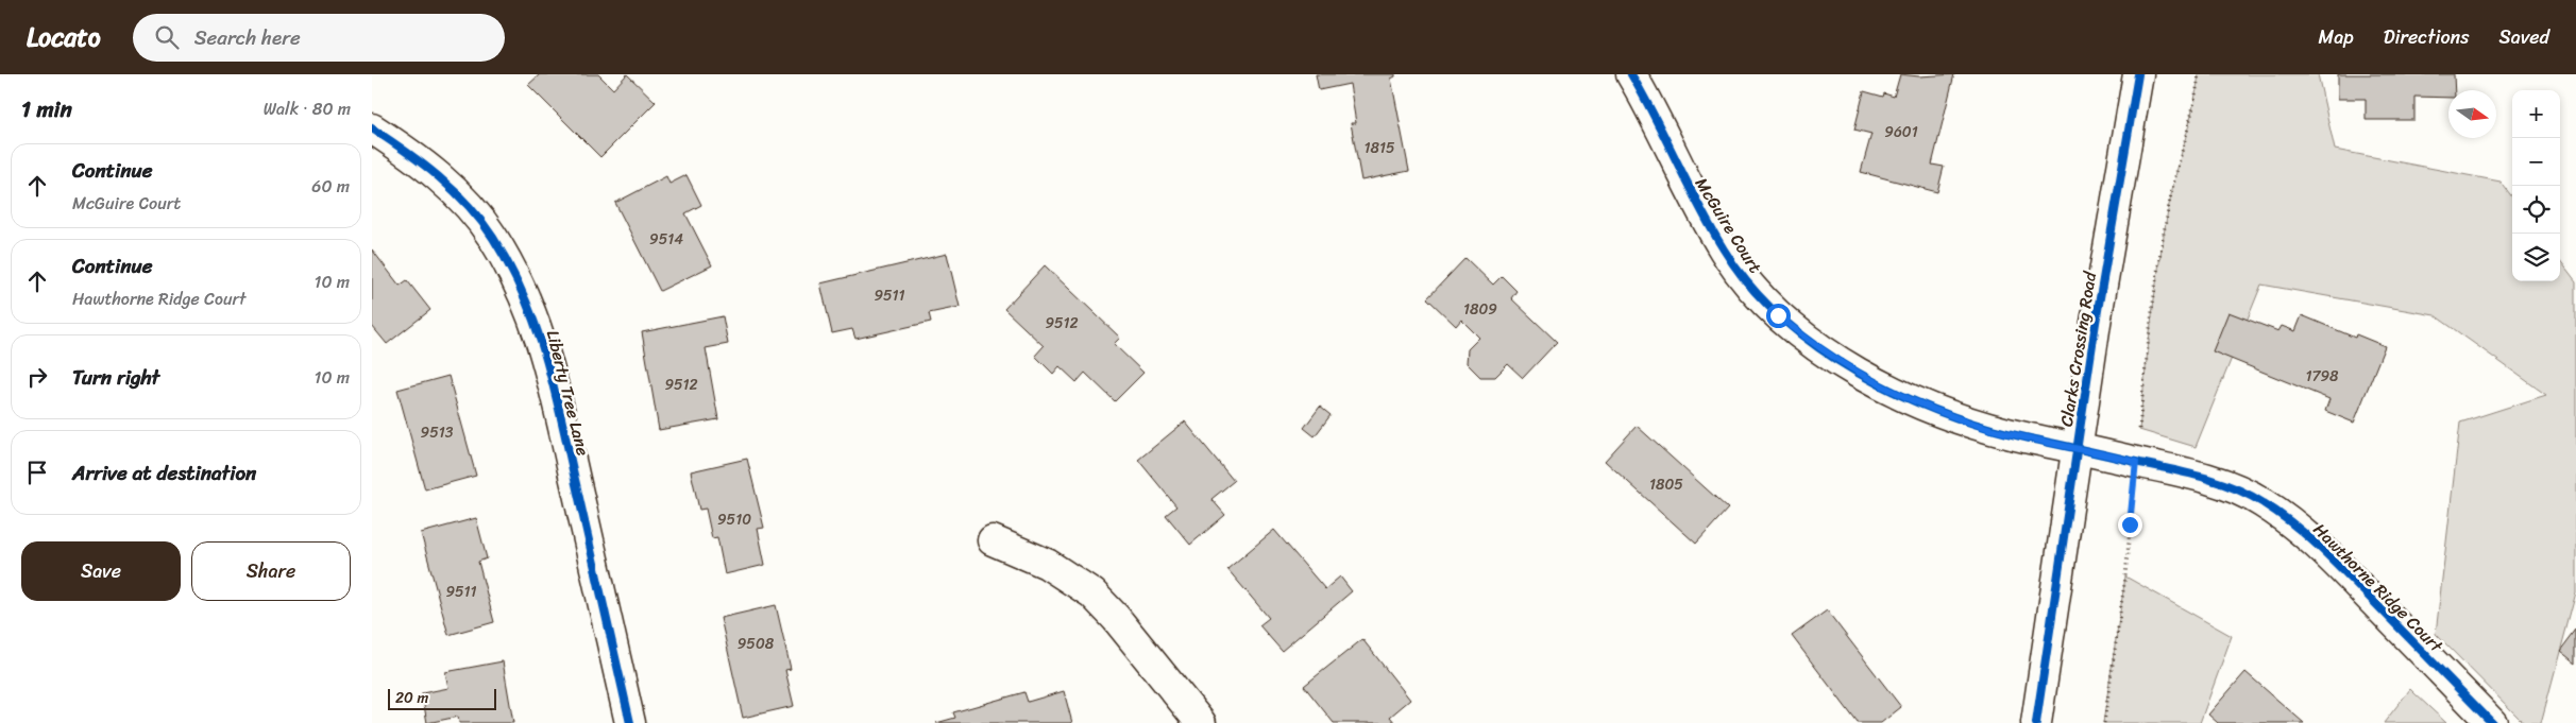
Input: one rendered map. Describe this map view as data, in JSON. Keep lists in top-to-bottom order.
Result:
{
  "streets": {
    "street": [
      "McGuire Court",
      "Clarks Crossing Road",
      "Liberty Tree Lane",
      "Hawthorne Ridge Court"
    ]
  },
  "crossings": [
    ["McGuire Court", "Clarks Crossing Road"],
    ["McGuire Court", "Hawthorne Ridge Court"],
    ["Clarks Crossing Road", "Hawthorne Ridge Court"]
  ],
  "house_numbers": [
    "9601",
    "1815",
    "9514",
    "9511",
    "1809",
    "9512",
    "1798",
    "9512",
    "9513",
    "1805",
    "9510",
    "9511",
    "9508"
  ],
  "scale_bar": "20 m",
  "north": "right",
  "page": {
    "header": "Locato",
    "search": "Search here",
    "nav": ["Map", "Directions", "Saved"],
    "heading": ["1 min", "Walk · 80 m"],
    "map_buttons": ["+", "−"],
    "list": [
      ["Continue", "McGuire Court", "60 m"],
      ["Continue", "Hawthorne Ridge Court", "10 m"],
      ["Turn right", "10 m"],
      "Arrive at destination"
    ],
    "buttons": ["Save", "Share"],
    "scale": "20 m"
  }
}
